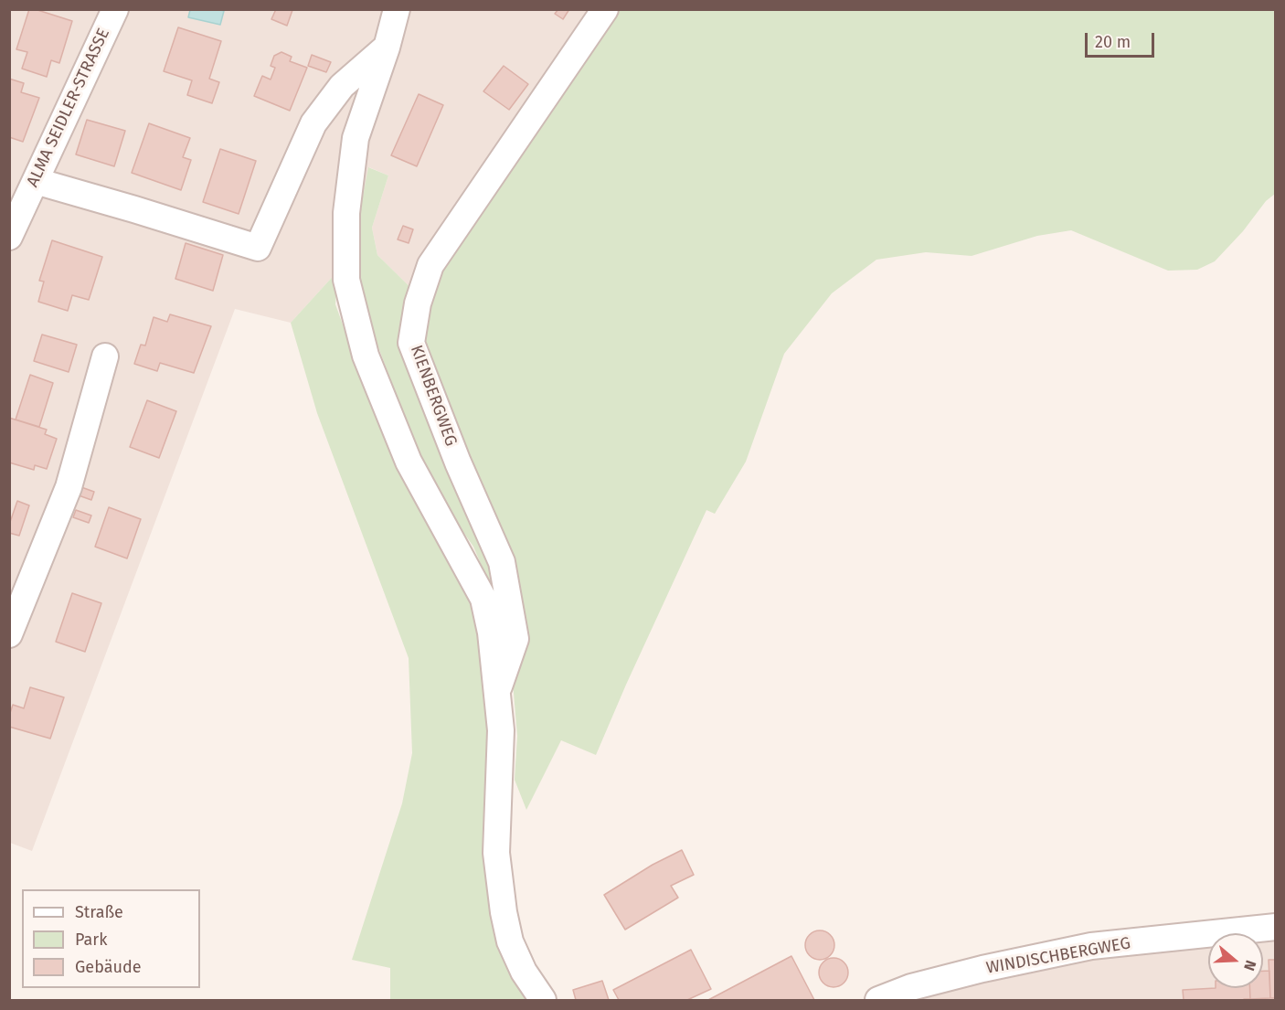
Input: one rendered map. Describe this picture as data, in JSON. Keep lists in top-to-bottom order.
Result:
{
  "streets": {
    "street": ["ALMA SEIDLER-STRASSE", "KIENBERGWEG", "WINDISCHBERGWEG"]
  },
  "legend": ["Straße", "Park", "Gebäude"],
  "scale_bar": "20 m",
  "north": "right"
}
